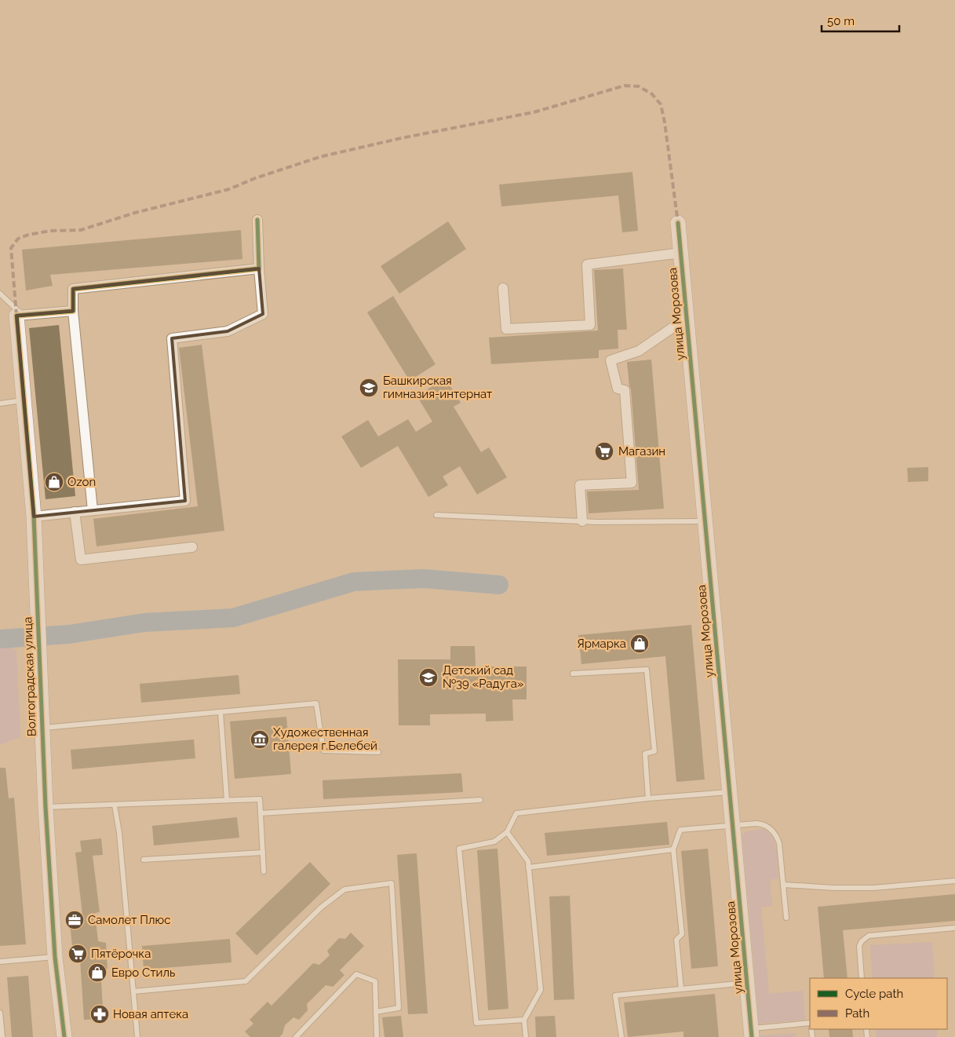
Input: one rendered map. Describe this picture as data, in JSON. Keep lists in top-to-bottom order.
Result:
{
  "streets": {
    "street": ["улица Морозова", "Волгоградская улица"]
  },
  "places": {
    "school or university": ["Башкирская гимназия-интернат", "Детский сад №39 «Радуга»"],
    "supermarket": ["Магазин", "Пятёрочка"],
    "shop": ["Ozon", "Ярмарка", "Евро Стиль"],
    "museum": ["Художественная галерея г.Белебей"],
    "office": ["Самолет Плюс"],
    "pharmacy": ["Новая аптека"]
  },
  "legend": ["Cycle path", "Path"],
  "scale_bar": "50 m"
}
